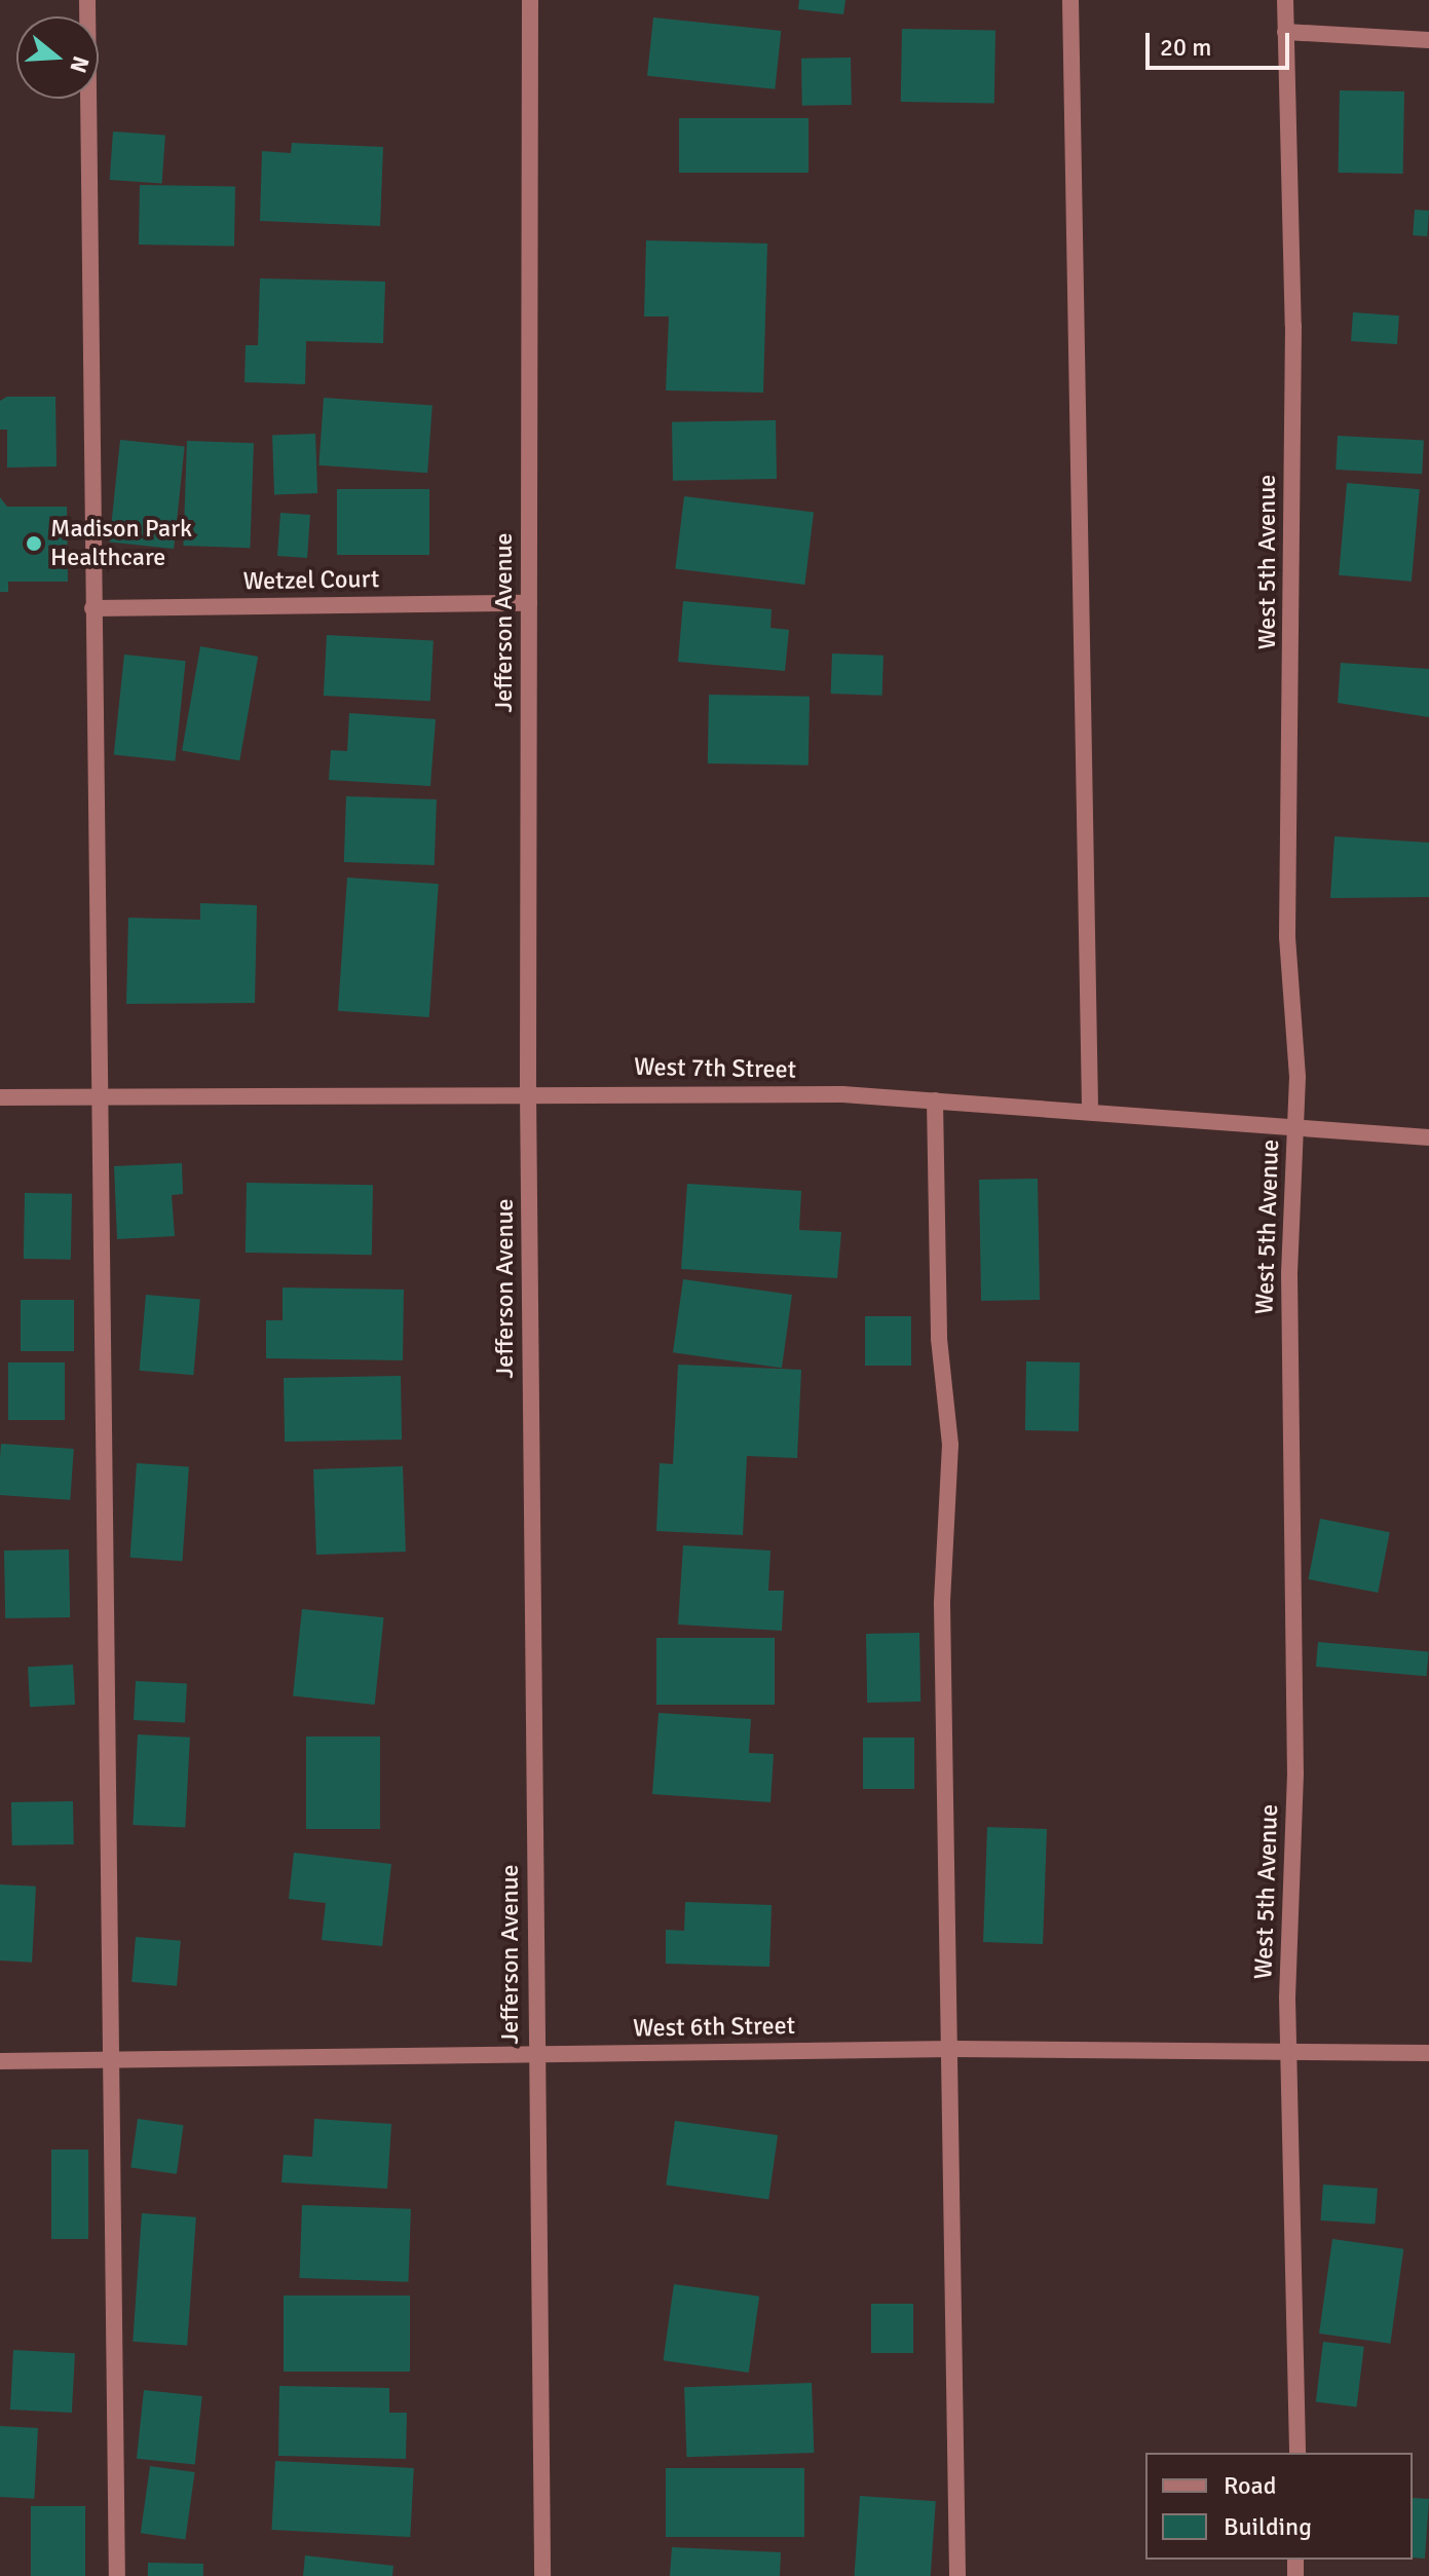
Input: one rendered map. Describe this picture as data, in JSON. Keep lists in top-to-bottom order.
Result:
{
  "streets": {
    "street": [
      "West 5th Avenue",
      "Wetzel Court",
      "Jefferson Avenue",
      "West 7th Street",
      "West 6th Street"
    ]
  },
  "crossings": [
    ["West 5th Avenue", "West 7th Street"],
    ["West 5th Avenue", "West 6th Street"],
    ["Wetzel Court", "Jefferson Avenue"],
    ["Jefferson Avenue", "West 7th Street"],
    ["Jefferson Avenue", "West 6th Street"]
  ],
  "places": ["Madison Park Healthcare"],
  "legend": ["Road", "Building"],
  "scale_bar": "20 m",
  "north": "right"
}
